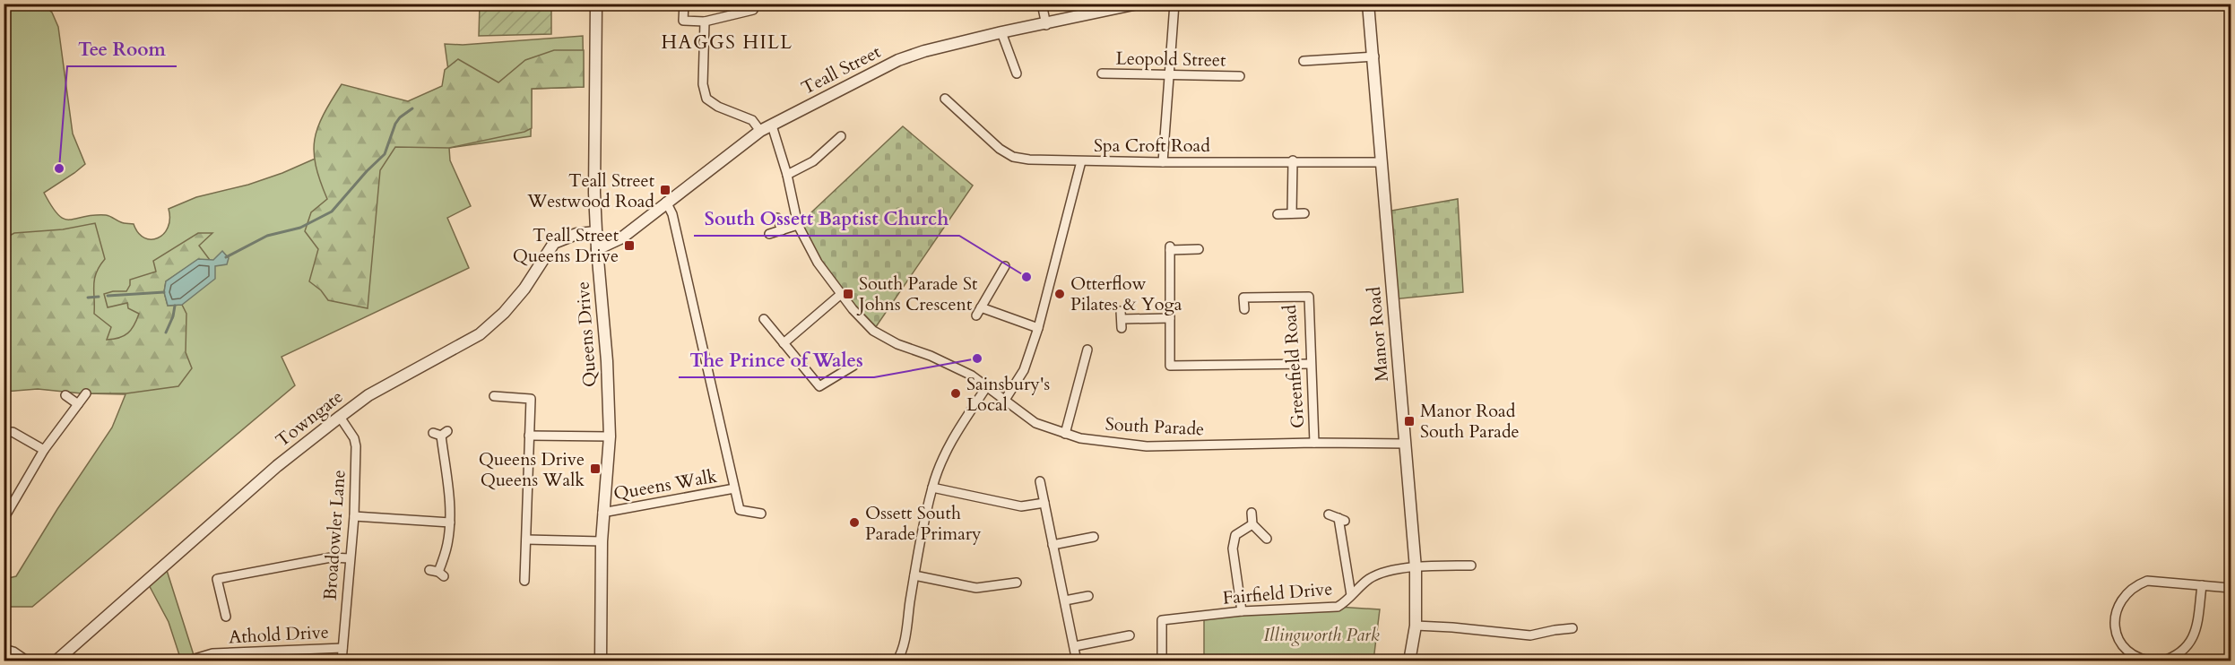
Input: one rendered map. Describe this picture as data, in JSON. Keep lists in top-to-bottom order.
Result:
{
  "streets": {
    "street": [
      "Leopold Street",
      "Teall Street",
      "Spa Croft Road",
      "Queens Drive",
      "Manor Road",
      "Greenfield Road",
      "Towngate",
      "South Parade",
      "Queens Walk",
      "Broadowler Lane",
      "Fairfield Drive",
      "Athold Drive"
    ]
  },
  "crossings": [
    ["Teall Street", "Queens Drive"],
    ["Teall Street", "South Parade"],
    ["Spa Croft Road", "Manor Road"],
    ["Queens Drive", "Towngate"],
    ["Queens Drive", "Queens Walk"],
    ["Manor Road", "South Parade"],
    ["Manor Road", "Fairfield Drive"],
    ["Greenfield Road", "South Parade"],
    ["Towngate", "Broadowler Lane"],
    ["Broadowler Lane", "Athold Drive"]
  ],
  "districts": ["HAGGS HILL"],
  "parks": ["Illingworth Park"],
  "places": {
    "other": [
      "Tee Room",
      "South Ossett Baptist Church",
      "Otterflow Pilates & Yoga",
      "The Prince of Wales",
      "Sainsbury's Local",
      "Ossett South Parade Primary"
    ],
    "transit": [
      "Teall Street Westwood Road",
      "Teall Street Queens Drive",
      "South Parade St Johns Crescent",
      "Manor Road South Parade",
      "Queens Drive Queens Walk"
    ]
  }
}
